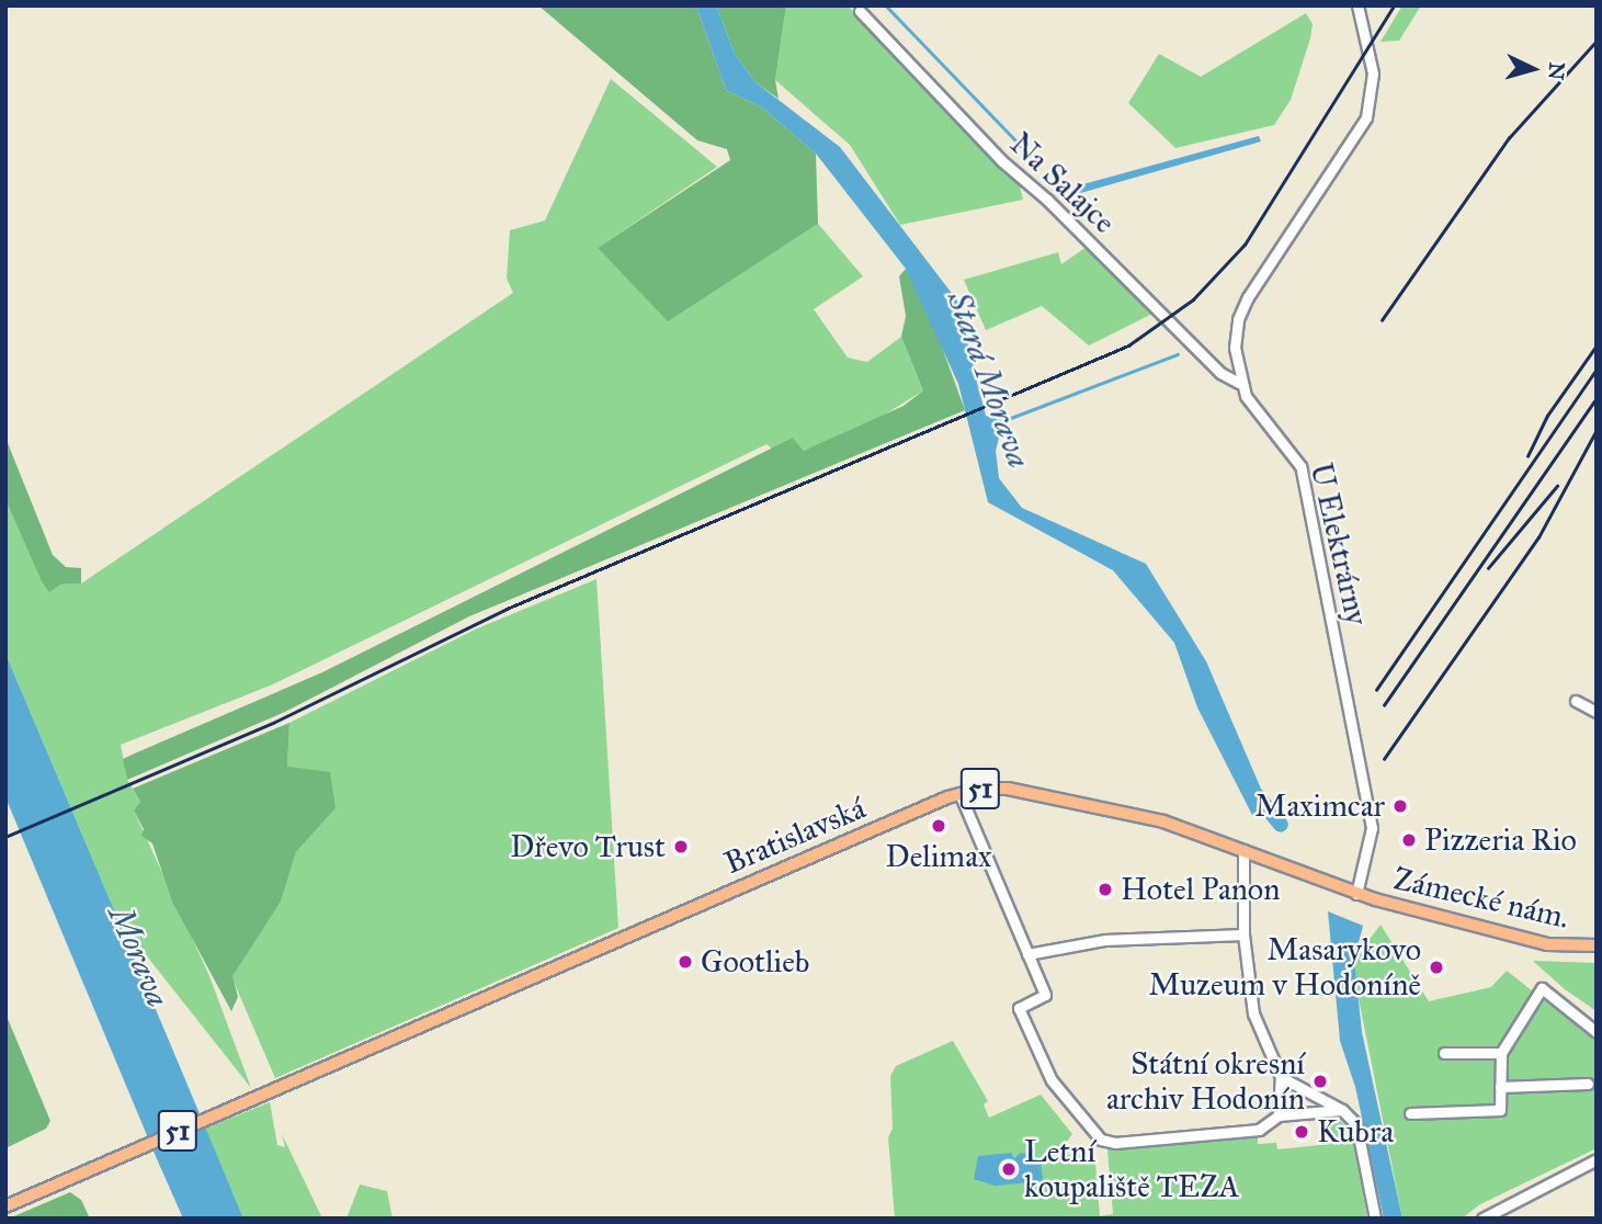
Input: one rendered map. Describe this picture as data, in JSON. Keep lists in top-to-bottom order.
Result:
{
  "streets": {
    "main road": ["51", "Bratislavská", "Zámecké nám."],
    "street": ["Na Salajce", "U Elektrárny"]
  },
  "crossings": [
    ["Na Salajce", "U Elektrárny"],
    ["U Elektrárny", "Bratislavská"],
    ["U Elektrárny", "Zámecké nám."],
    ["Bratislavská", "Zámecké nám."]
  ],
  "water": ["Stará Morava", "Morava"],
  "places": [
    "Maximcar",
    "Delimax",
    "Pizzeria Rio",
    "Dřevo Trust",
    "Hotel Panon",
    "Gootlieb",
    "Masarykovo Muzeum v Hodoníně",
    "Státní okresní archiv Hodonín",
    "Kubra",
    "Letní koupaliště TEZA"
  ],
  "north": "right"
}
